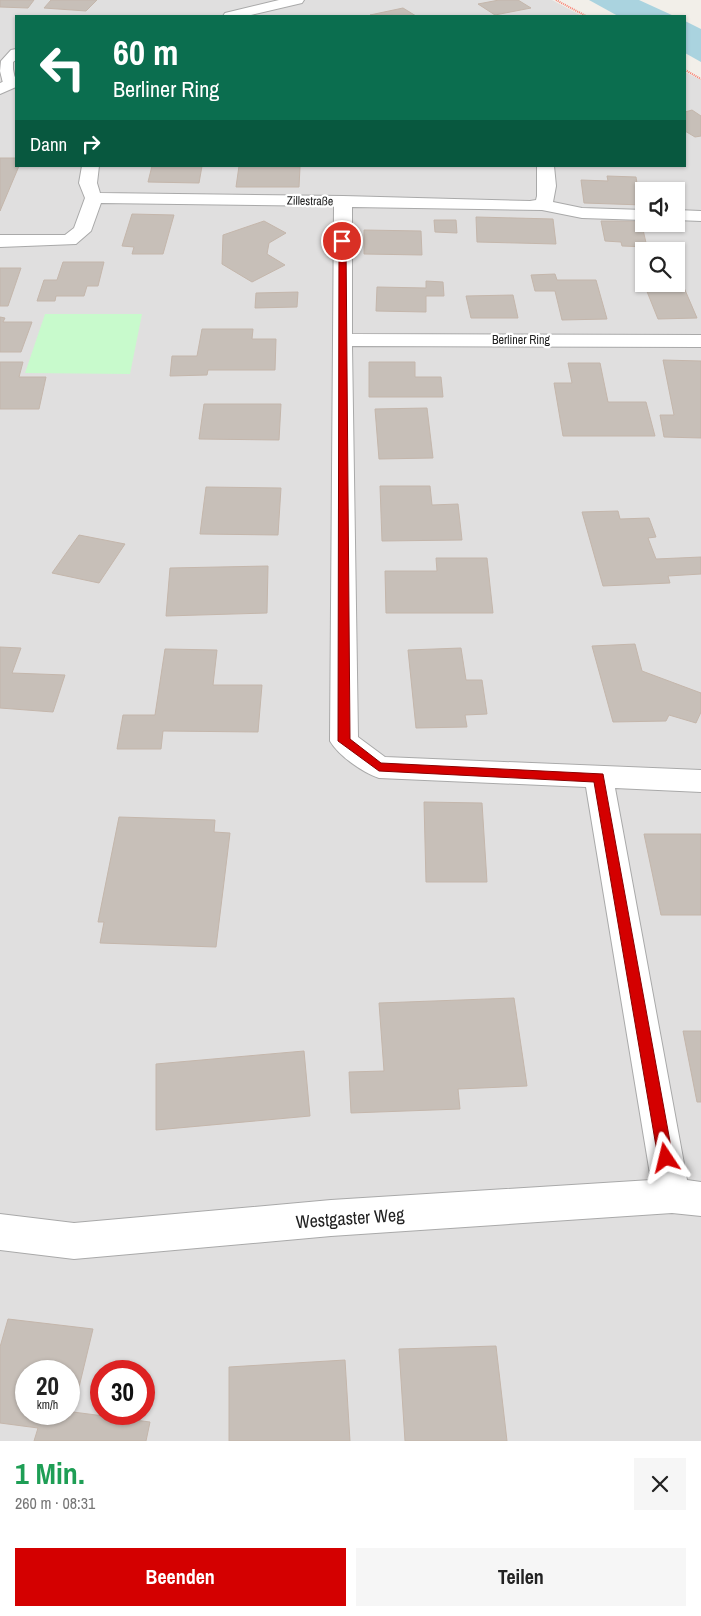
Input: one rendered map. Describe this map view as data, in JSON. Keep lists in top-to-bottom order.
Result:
{
  "streets": {
    "street": ["Zillestraße", "Berliner Ring", "Westgaster Weg"]
  },
  "page": {
    "turn": ["60 m", "Berliner Ring"],
    "then": "Dann",
    "speed": "20 km/h",
    "limit": "30",
    "heading": ["1 Min.", "260 m · 08:31"],
    "buttons": ["Beenden", "Teilen"]
  }
}
